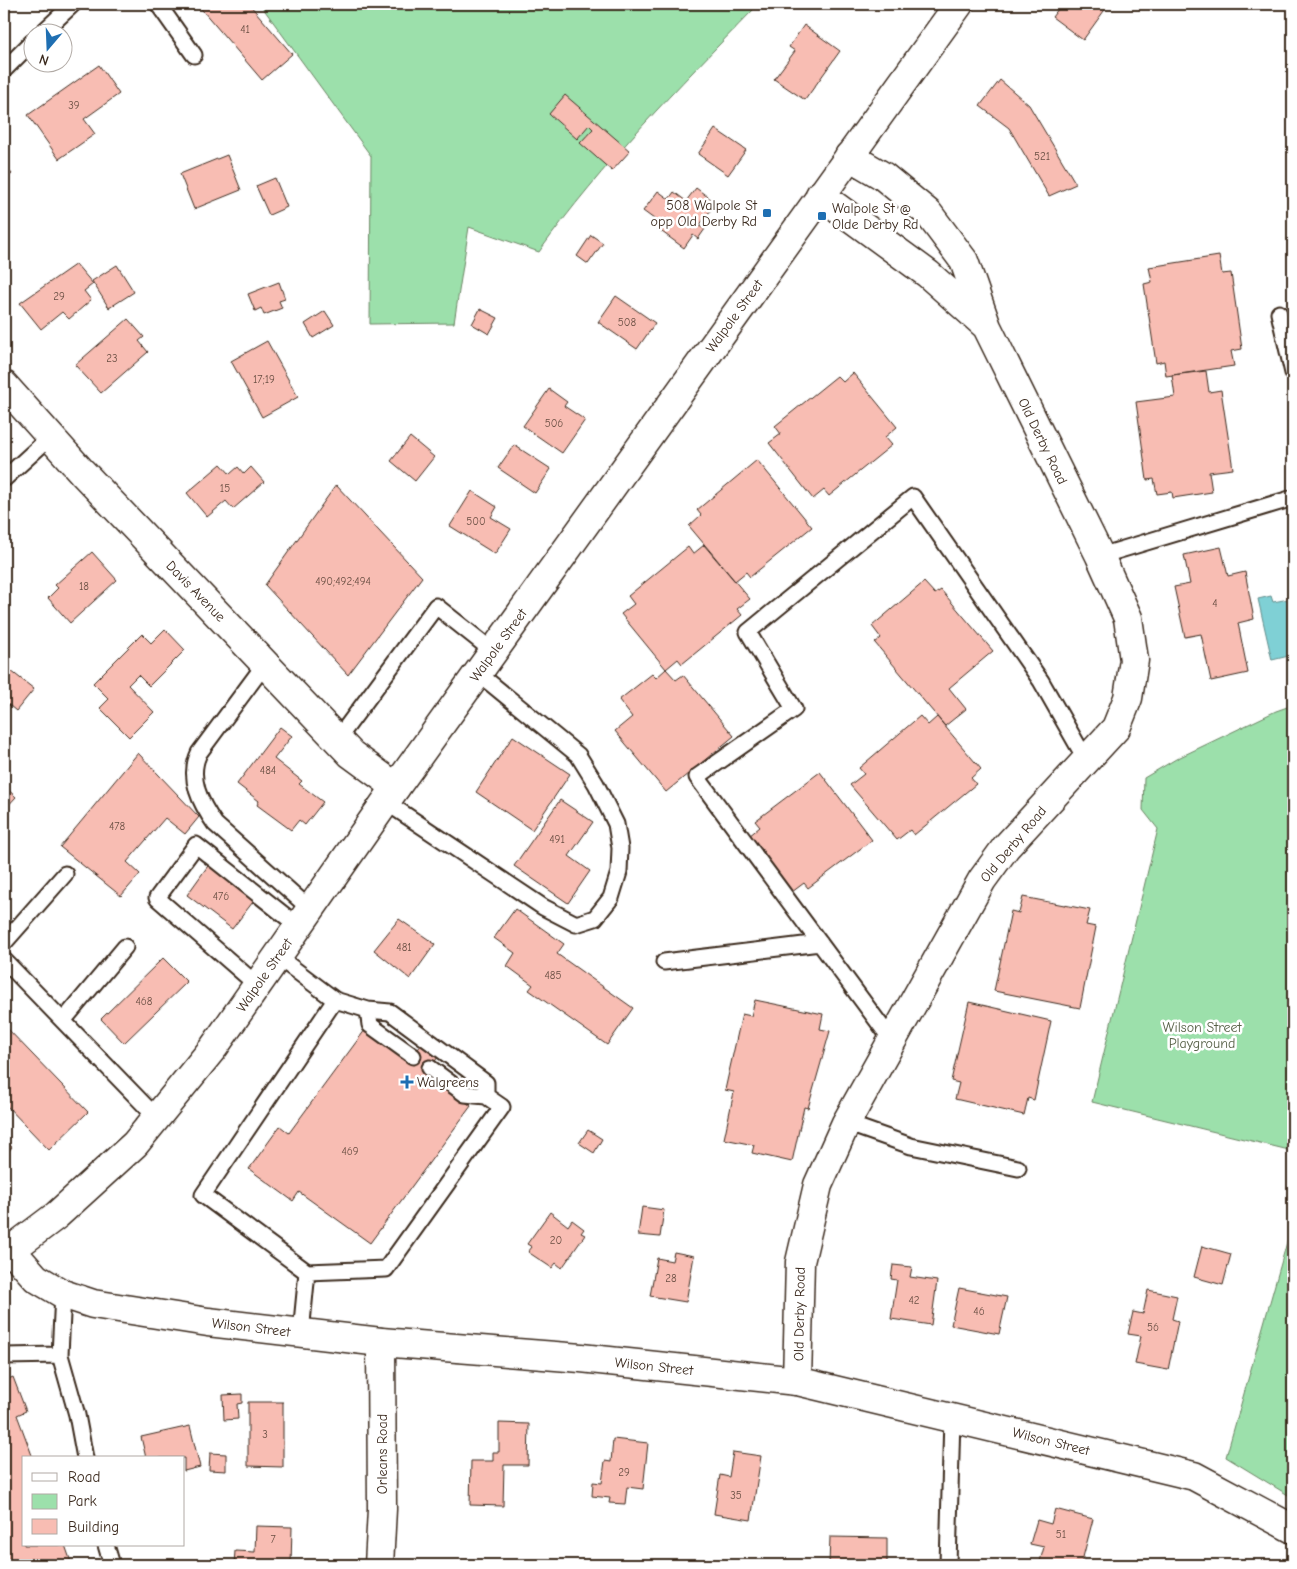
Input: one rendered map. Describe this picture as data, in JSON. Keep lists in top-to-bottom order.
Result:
{
  "streets": {
    "street": [
      "Walpole Street",
      "Old Derby Road",
      "Davis Avenue",
      "Wilson Street",
      "Orleans Road"
    ]
  },
  "crossings": [
    ["Walpole Street", "Old Derby Road"],
    ["Walpole Street", "Davis Avenue"],
    ["Walpole Street", "Wilson Street"],
    ["Old Derby Road", "Wilson Street"],
    ["Wilson Street", "Orleans Road"]
  ],
  "parks": ["Wilson Street Playground"],
  "places": {
    "transit": ["508 Walpole St opp Old Derby Rd", "Walpole St @ Olde Derby Rd"],
    "health": ["Walgreens"]
  },
  "house_numbers": [
    "41",
    "39",
    "521",
    "29",
    "508",
    "23",
    "17;19",
    "506",
    "15",
    "500",
    "490;492;494",
    "18",
    "4",
    "484",
    "478",
    "491",
    "476",
    "481",
    "485",
    "468",
    "469",
    "20",
    "28",
    "42",
    "46",
    "56",
    "3",
    "29",
    "35",
    "51",
    "7"
  ],
  "legend": ["Road", "Park", "Building"],
  "north": "bottom"
}
